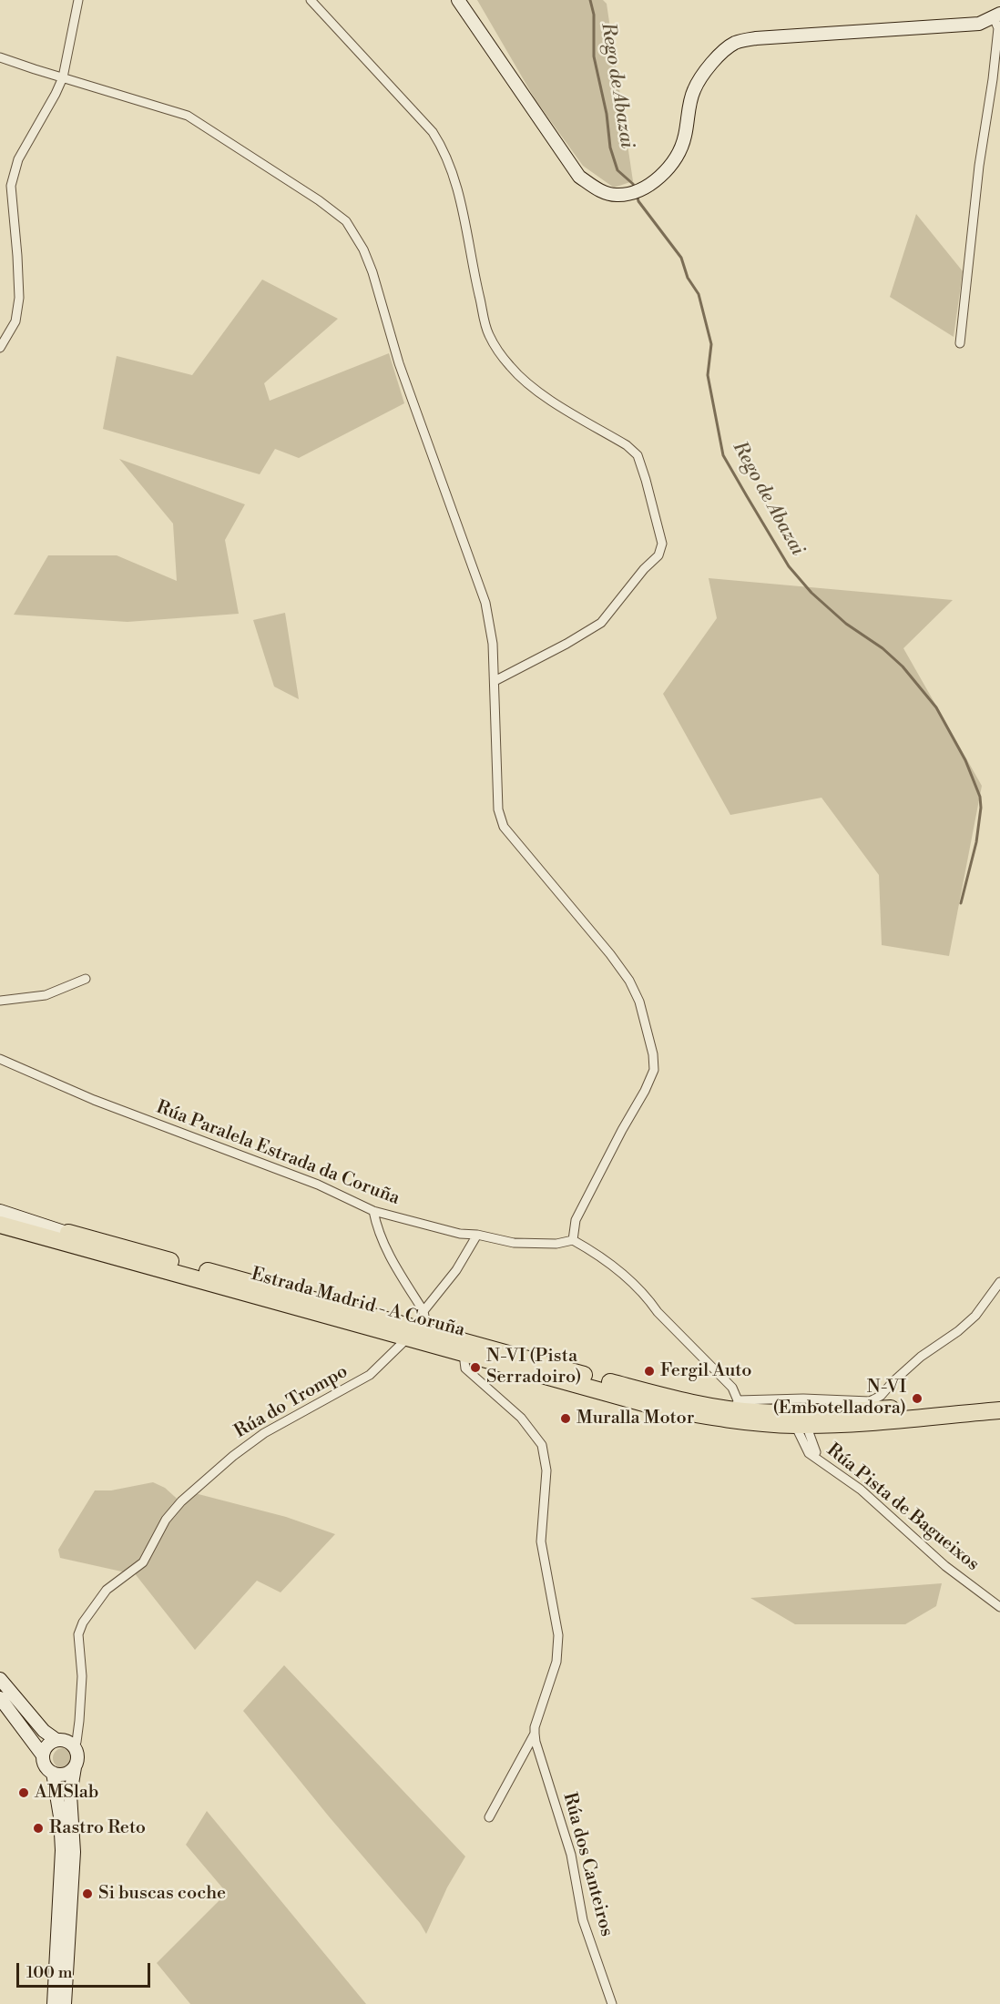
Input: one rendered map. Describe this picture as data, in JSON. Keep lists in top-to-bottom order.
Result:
{
  "streets": {
    "highway": ["Estrada Madrid - A Coruña"],
    "street": [
      "Rúa Paralela Estrada da Coruña",
      "Rúa do Trompo",
      "Rúa Pista de Bagueixos",
      "Rúa dos Canteiros"
    ]
  },
  "crossings": [
    ["Estrada Madrid - A Coruña", "Rúa do Trompo"],
    ["Estrada Madrid - A Coruña", "Rúa Pista de Bagueixos"]
  ],
  "water": ["Rego de Abazai"],
  "places": [
    "N-VI (Pista Serradoiro)",
    "Fergil Auto",
    "N-VI (Embotelladora)",
    "Muralla Motor",
    "AMSlab",
    "Rastro Reto",
    "Si buscas coche"
  ],
  "scale_bar": "100 m"
}
